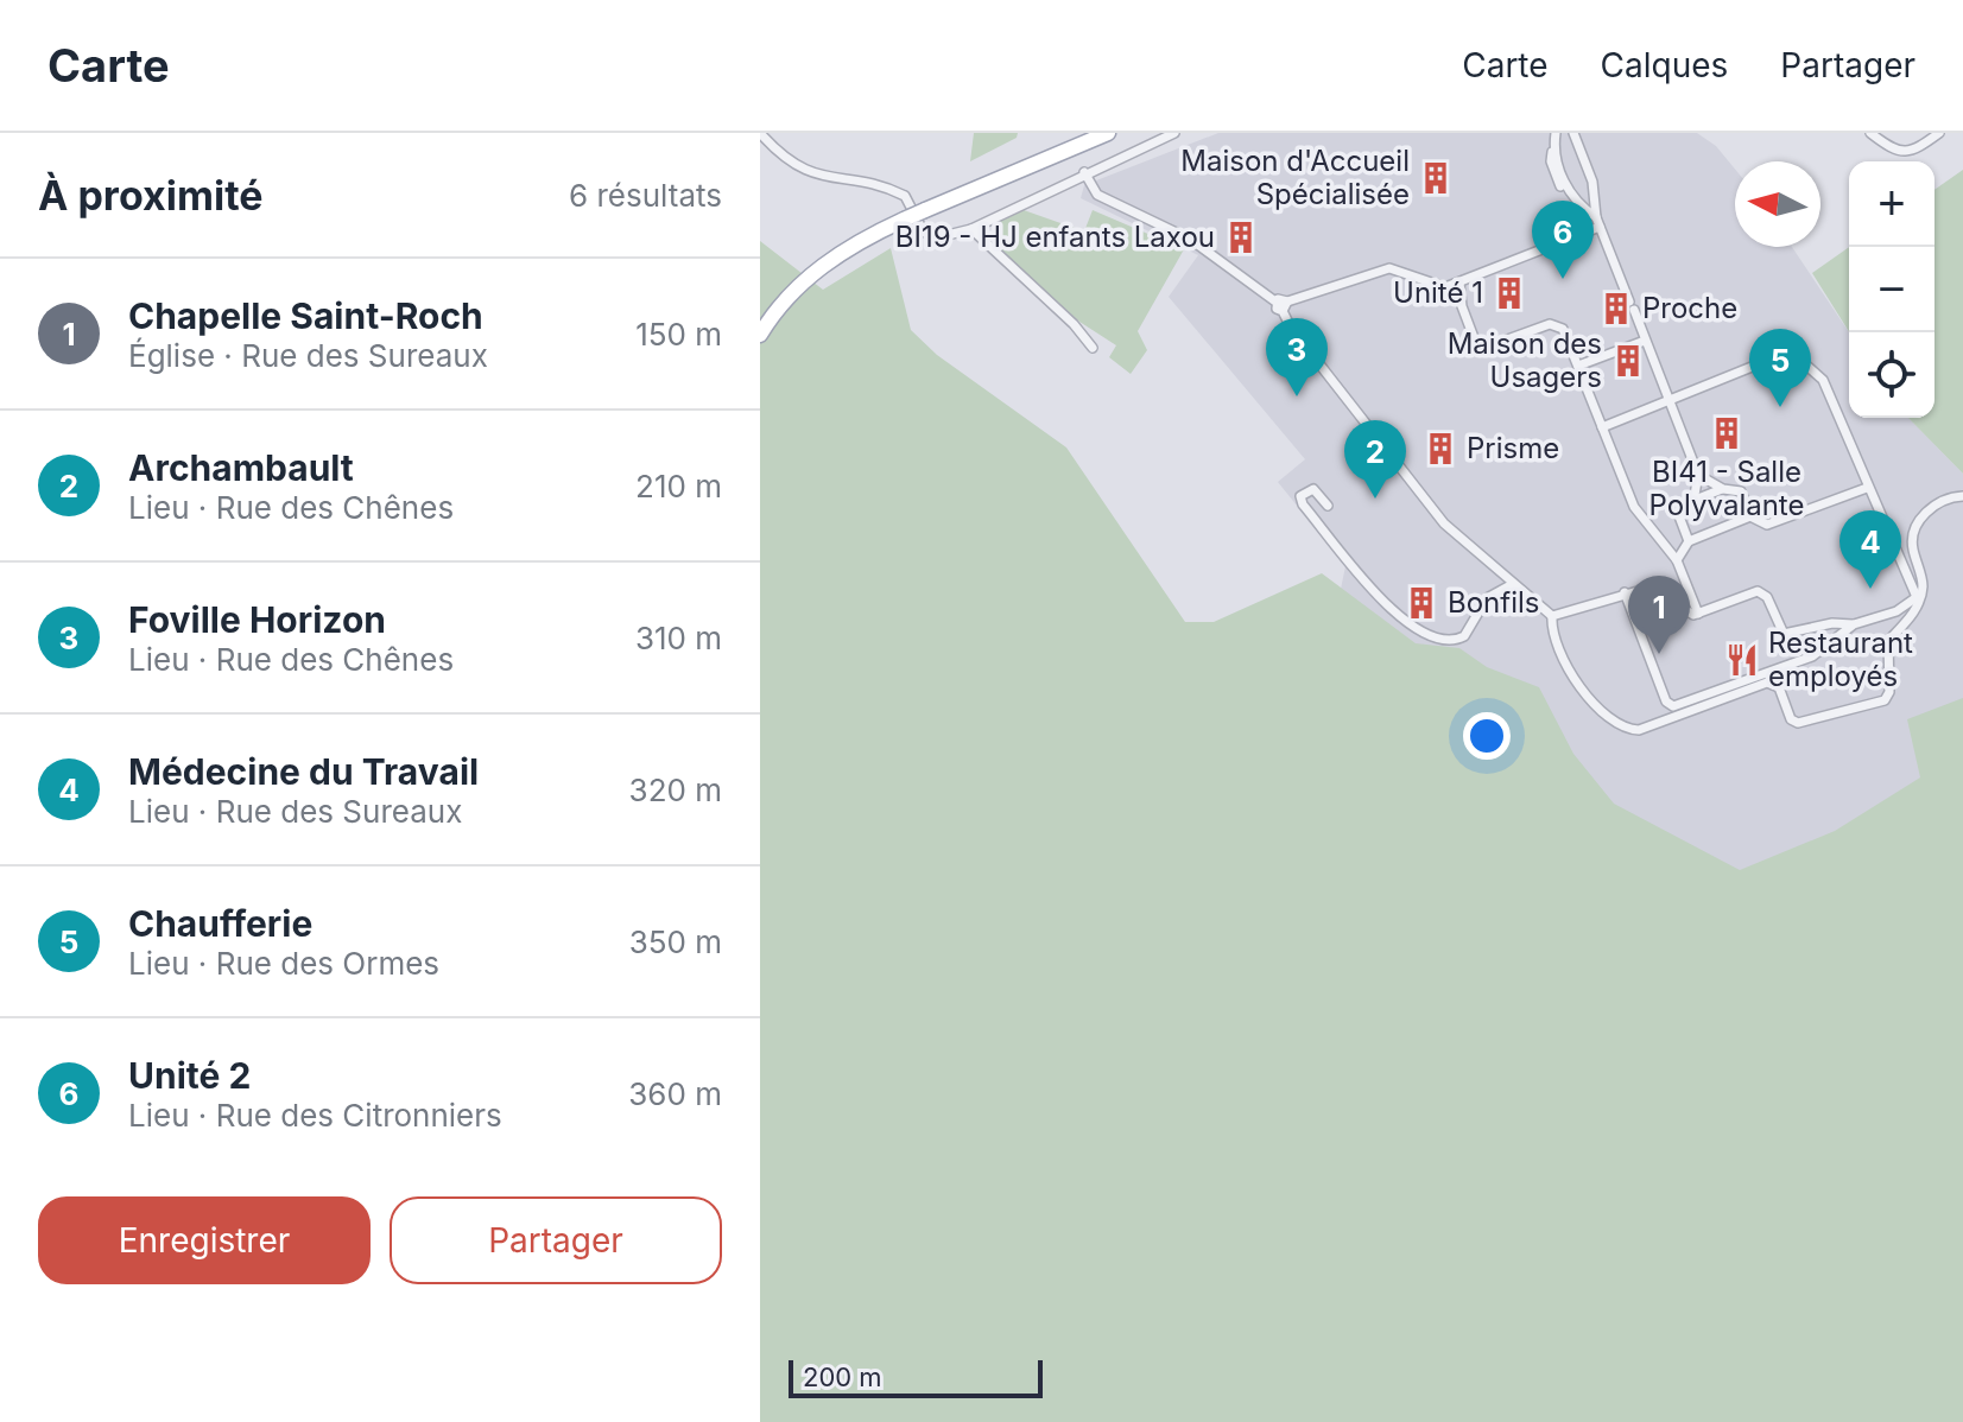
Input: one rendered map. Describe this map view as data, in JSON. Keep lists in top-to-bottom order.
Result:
{
  "places": {
    "building": [
      "Maison d'Accueil Spécialisée",
      "BI19 - HJ enfants Laxou",
      "Unité 1",
      "Proche",
      "Maison des Usagers",
      "BI41 - Salle Polyvalante",
      "Prisme",
      "Bonfils"
    ],
    "restaurant": ["Restaurant employés"]
  },
  "scale_bar": "200 m",
  "north": "left",
  "page": {
    "header": "Carte",
    "nav": ["Carte", "Calques", "Partager"],
    "heading": ["À proximité", "6 résultats"],
    "map_buttons": ["+", "−"],
    "pins": [
      "6",
      "3",
      "5",
      "2",
      "4",
      "1"
    ],
    "list": [
      {
        "mark": "1",
        "name": "Chapelle Saint-Roch",
        "note": "Église · Rue des Sureaux",
        "value": "150 m"
      },
      {
        "mark": "2",
        "name": "Archambault",
        "note": "Lieu · Rue des Chênes",
        "value": "210 m"
      },
      {
        "mark": "3",
        "name": "Foville Horizon",
        "note": "Lieu · Rue des Chênes",
        "value": "310 m"
      },
      {
        "mark": "4",
        "name": "Médecine du Travail",
        "note": "Lieu · Rue des Sureaux",
        "value": "320 m"
      },
      {
        "mark": "5",
        "name": "Chaufferie",
        "note": "Lieu · Rue des Ormes",
        "value": "350 m"
      },
      {
        "mark": "6",
        "name": "Unité 2",
        "note": "Lieu · Rue des Citronniers",
        "value": "360 m"
      }
    ],
    "buttons": ["Enregistrer", "Partager"],
    "scale": "200 m"
  }
}
